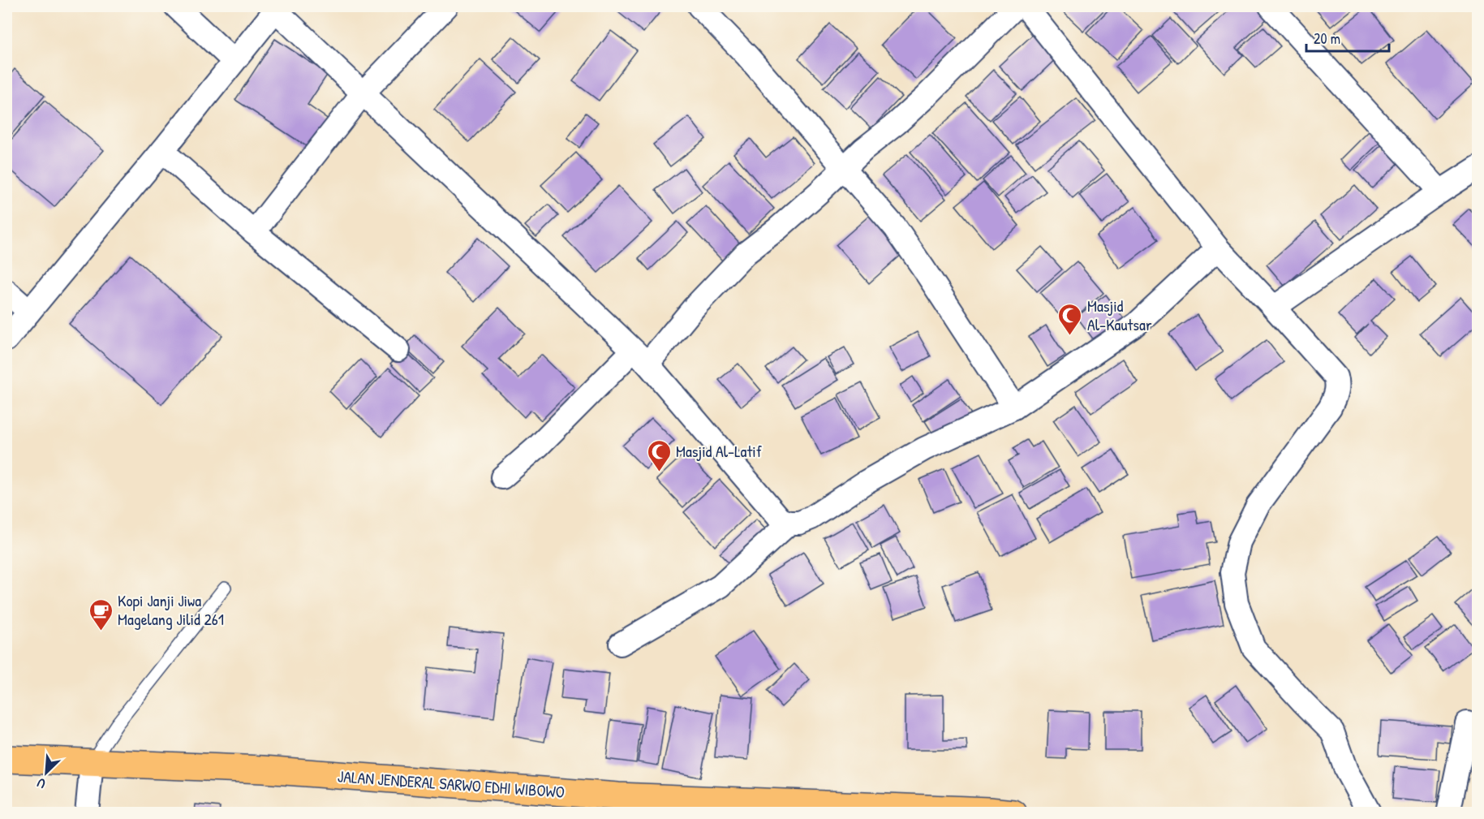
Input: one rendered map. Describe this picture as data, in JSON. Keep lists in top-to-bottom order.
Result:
{
  "streets": {
    "main road": ["JALAN JENDERAL SARWO EDHI WIBOWO"]
  },
  "places": {
    "mosque": ["Masjid Al-Kautsar", "Masjid Al-Latif"],
    "cafe": ["Kopi Janji Jiwa Magelang Jilid 261"]
  },
  "scale_bar": "20 m",
  "north": "bottom left"
}
